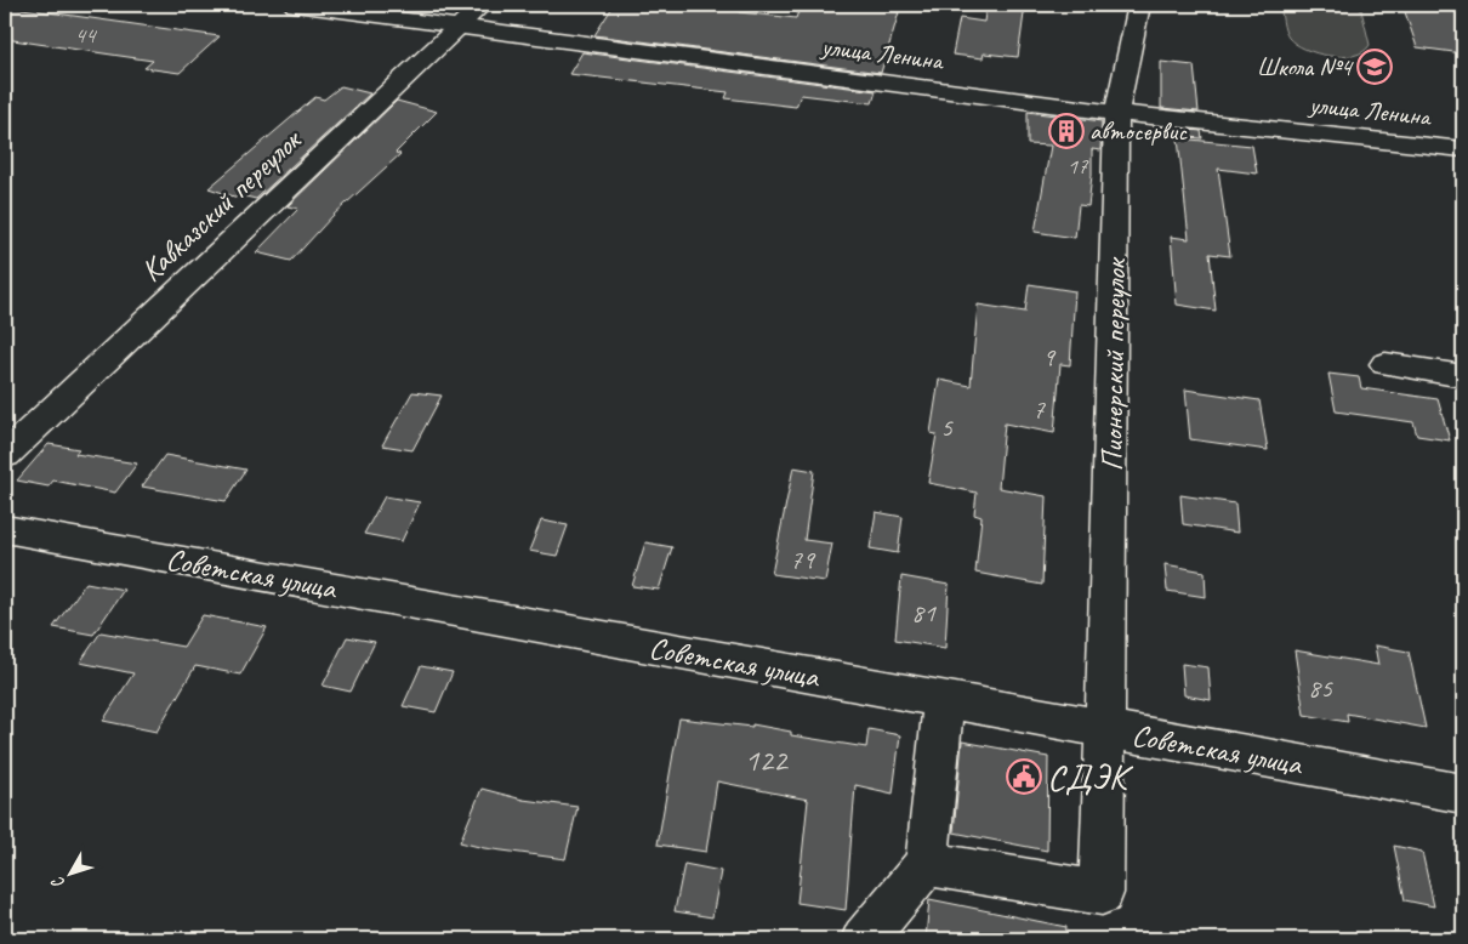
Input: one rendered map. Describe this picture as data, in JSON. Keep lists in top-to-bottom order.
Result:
{
  "streets": {
    "street": [
      "улица Ленина",
      "Кавказский переулок",
      "Пионерский переулок",
      "Советская улица"
    ]
  },
  "crossings": [
    ["улица Ленина", "Кавказский переулок"],
    ["улица Ленина", "Пионерский переулок"],
    ["Пионерский переулок", "Советская улица"]
  ],
  "places": {
    "school or university": ["Школа №4"],
    "building": ["автосервис"],
    "public building": ["СДЭК"]
  },
  "house_numbers": [
    "44",
    "17",
    "9",
    "7",
    "5",
    "79",
    "81",
    "85",
    "122"
  ],
  "north": "bottom left"
}
